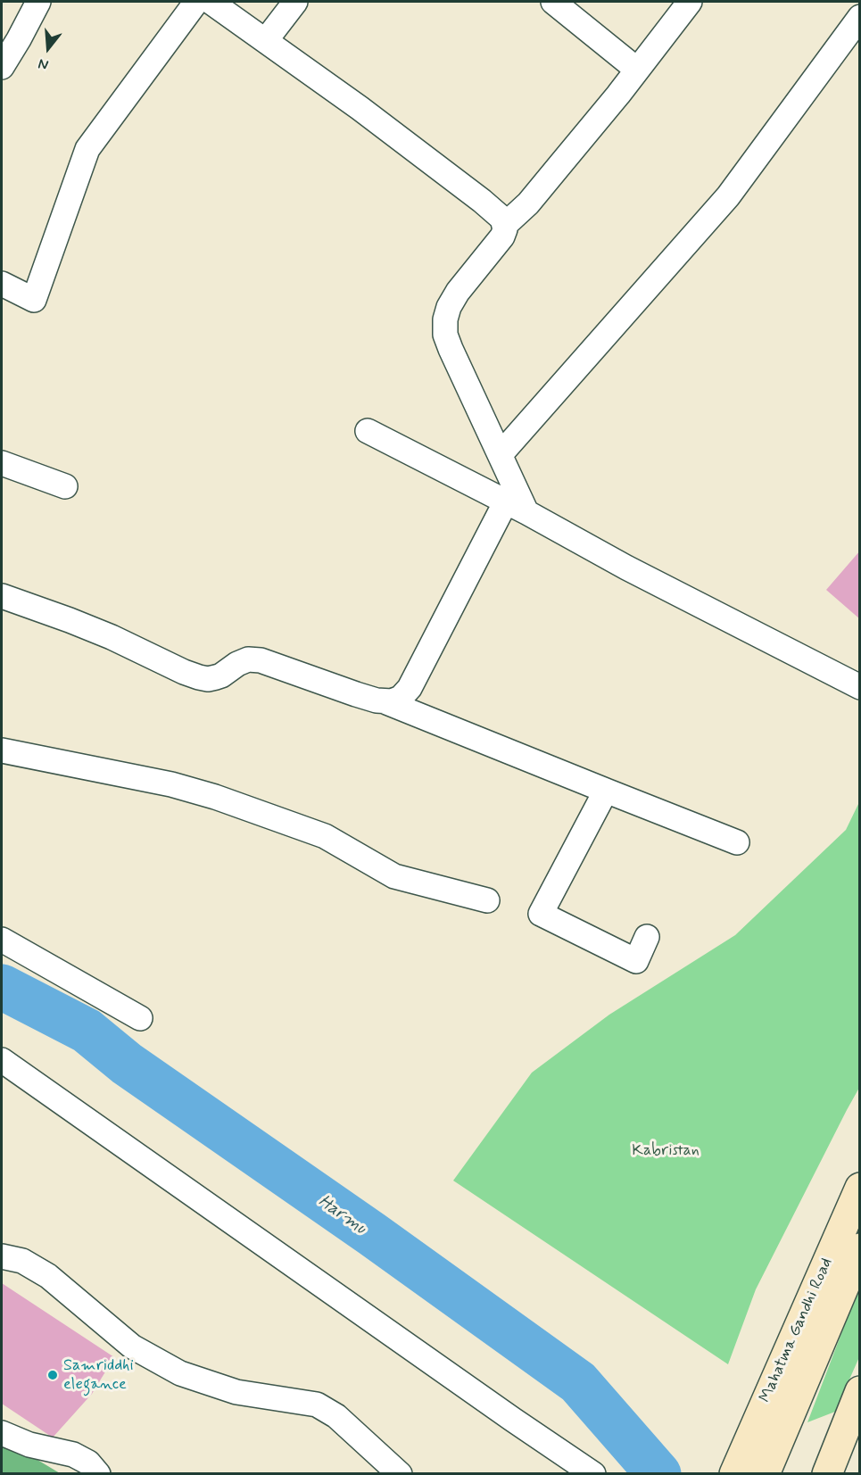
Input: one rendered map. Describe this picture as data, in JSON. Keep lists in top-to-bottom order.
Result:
{
  "streets": {
    "main road": ["Mahatma Gandhi Road"]
  },
  "water": ["Harmu"],
  "parks": ["Kabristan"],
  "places": ["Samriddhi elegance"],
  "north": "bottom"
}
